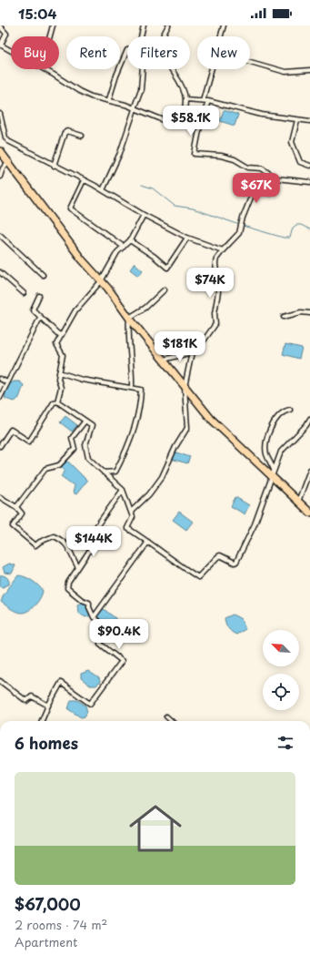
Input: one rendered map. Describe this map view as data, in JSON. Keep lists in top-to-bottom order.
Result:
{
  "north": "top left",
  "page": {
    "status": "15:04",
    "chip": [
      "Buy",
      "Rent",
      "Filters",
      "New"
    ],
    "price": [
      "$58.1K",
      "$67K",
      "$74K",
      "$181K",
      "$144K",
      "$90.4K"
    ],
    "heading": "6 homes",
    "list": [
      {
        "name": "$67,000",
        "note": "2 rooms · 74 m² · Apartment"
      }
    ]
  }
}
